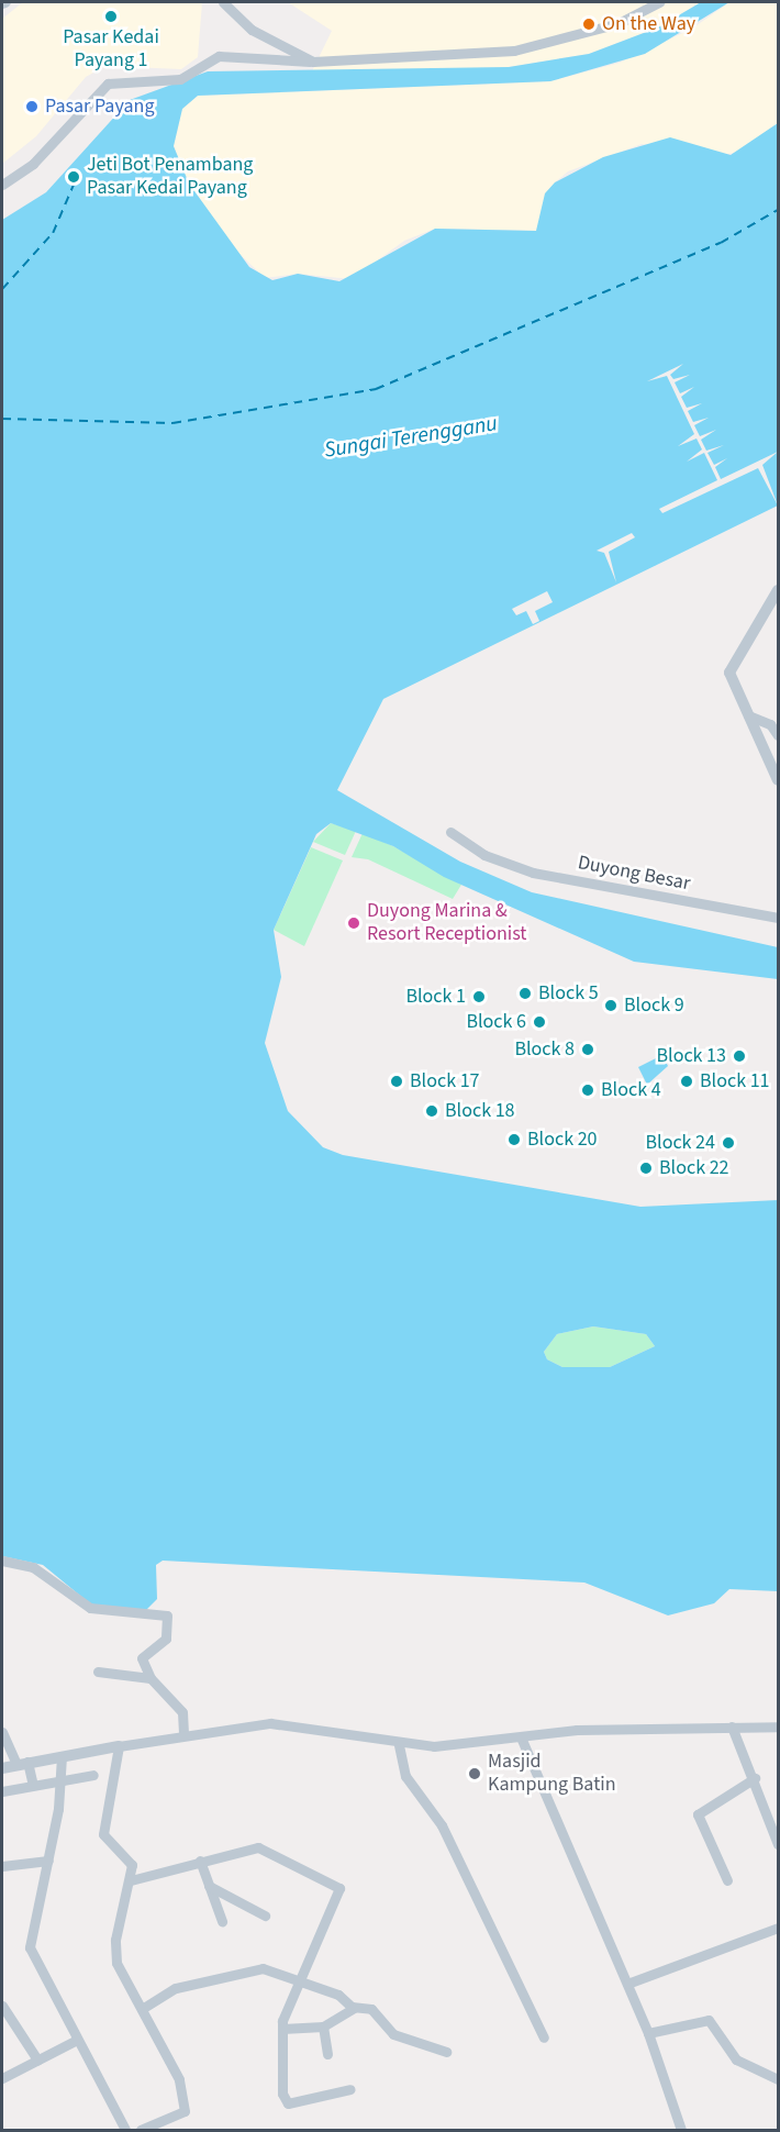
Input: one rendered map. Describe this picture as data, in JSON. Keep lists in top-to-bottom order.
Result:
{
  "streets": {
    "street": ["Duyong Besar"]
  },
  "water": ["Sungai Terengganu"],
  "places": [
    "Pasar Kedai Payang 1",
    "On the Way",
    "Pasar Payang",
    "Jeti Bot Penambang Pasar Kedai Payang",
    "Duyong Marina & Resort Receptionist",
    "Block 5",
    "Block 1",
    "Block 9",
    "Block 6",
    "Block 8",
    "Block 13",
    "Block 17",
    "Block 11",
    "Block 4",
    "Block 18",
    "Block 20",
    "Block 24",
    "Block 22",
    "Masjid Kampung Batin"
  ]
}
